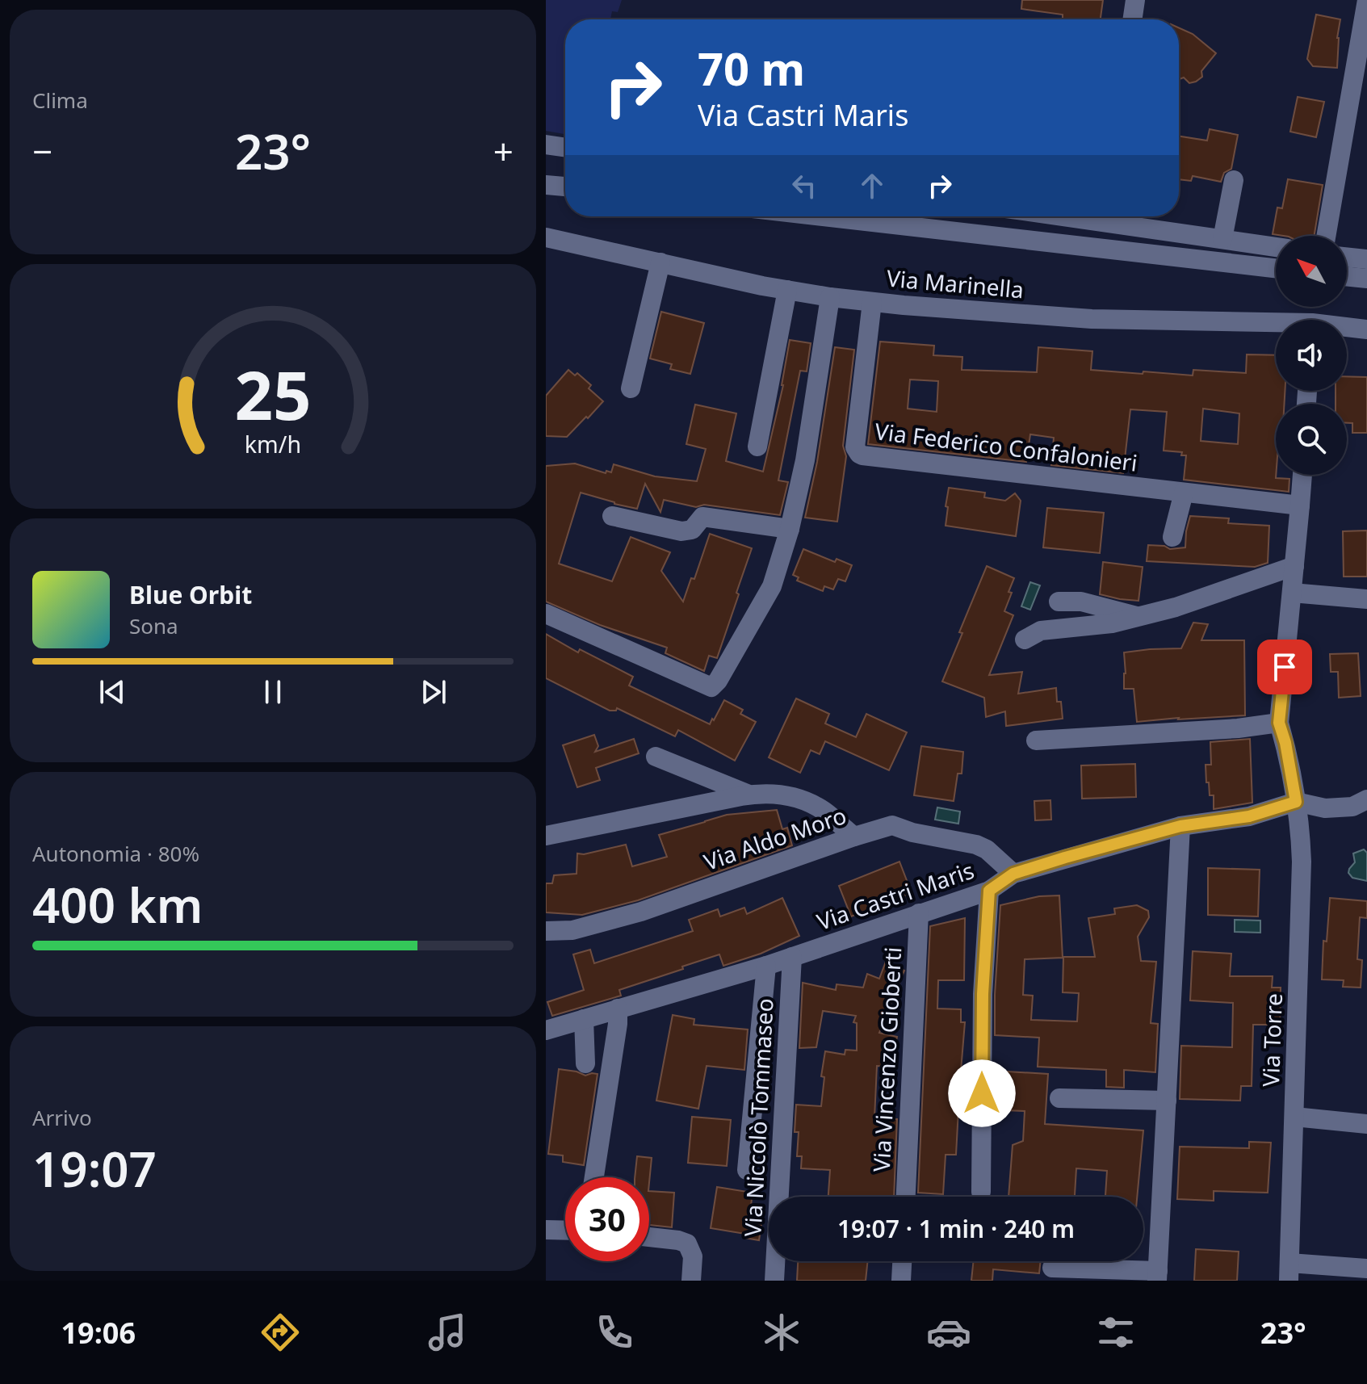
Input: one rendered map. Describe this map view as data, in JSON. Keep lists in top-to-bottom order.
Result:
{
  "streets": {
    "street": [
      "Via Marinella",
      "Via Federico Confalonieri",
      "Via Aldo Moro",
      "Via Castri Maris",
      "Via Torre",
      "Via Vincenzo Gioberti",
      "Via Niccolò Tommaseo"
    ]
  },
  "crossings": [
    ["Via Marinella", "Via Federico Confalonieri"],
    ["Via Aldo Moro", "Via Castri Maris"],
    ["Via Castri Maris", "Via Torre"],
    ["Via Castri Maris", "Via Vincenzo Gioberti"],
    ["Via Castri Maris", "Via Niccolò Tommaseo"]
  ],
  "north": "top left",
  "page": {
    "tile": [
      "Clima",
      ["Autonomia · 80%", "400 km"],
      ["Arrivo", "19:07"]
    ],
    "turn": ["70 m", "Via Castri Maris"],
    "heat": ["−", "23°", "+"],
    "song": ["Blue Orbit", "Sona"],
    "limit": "30",
    "trip": "19:07 · 1 min · 240 m",
    "tabs": ["19:06", "23°"],
    "gauge": ["25", "km/h"]
  }
}
